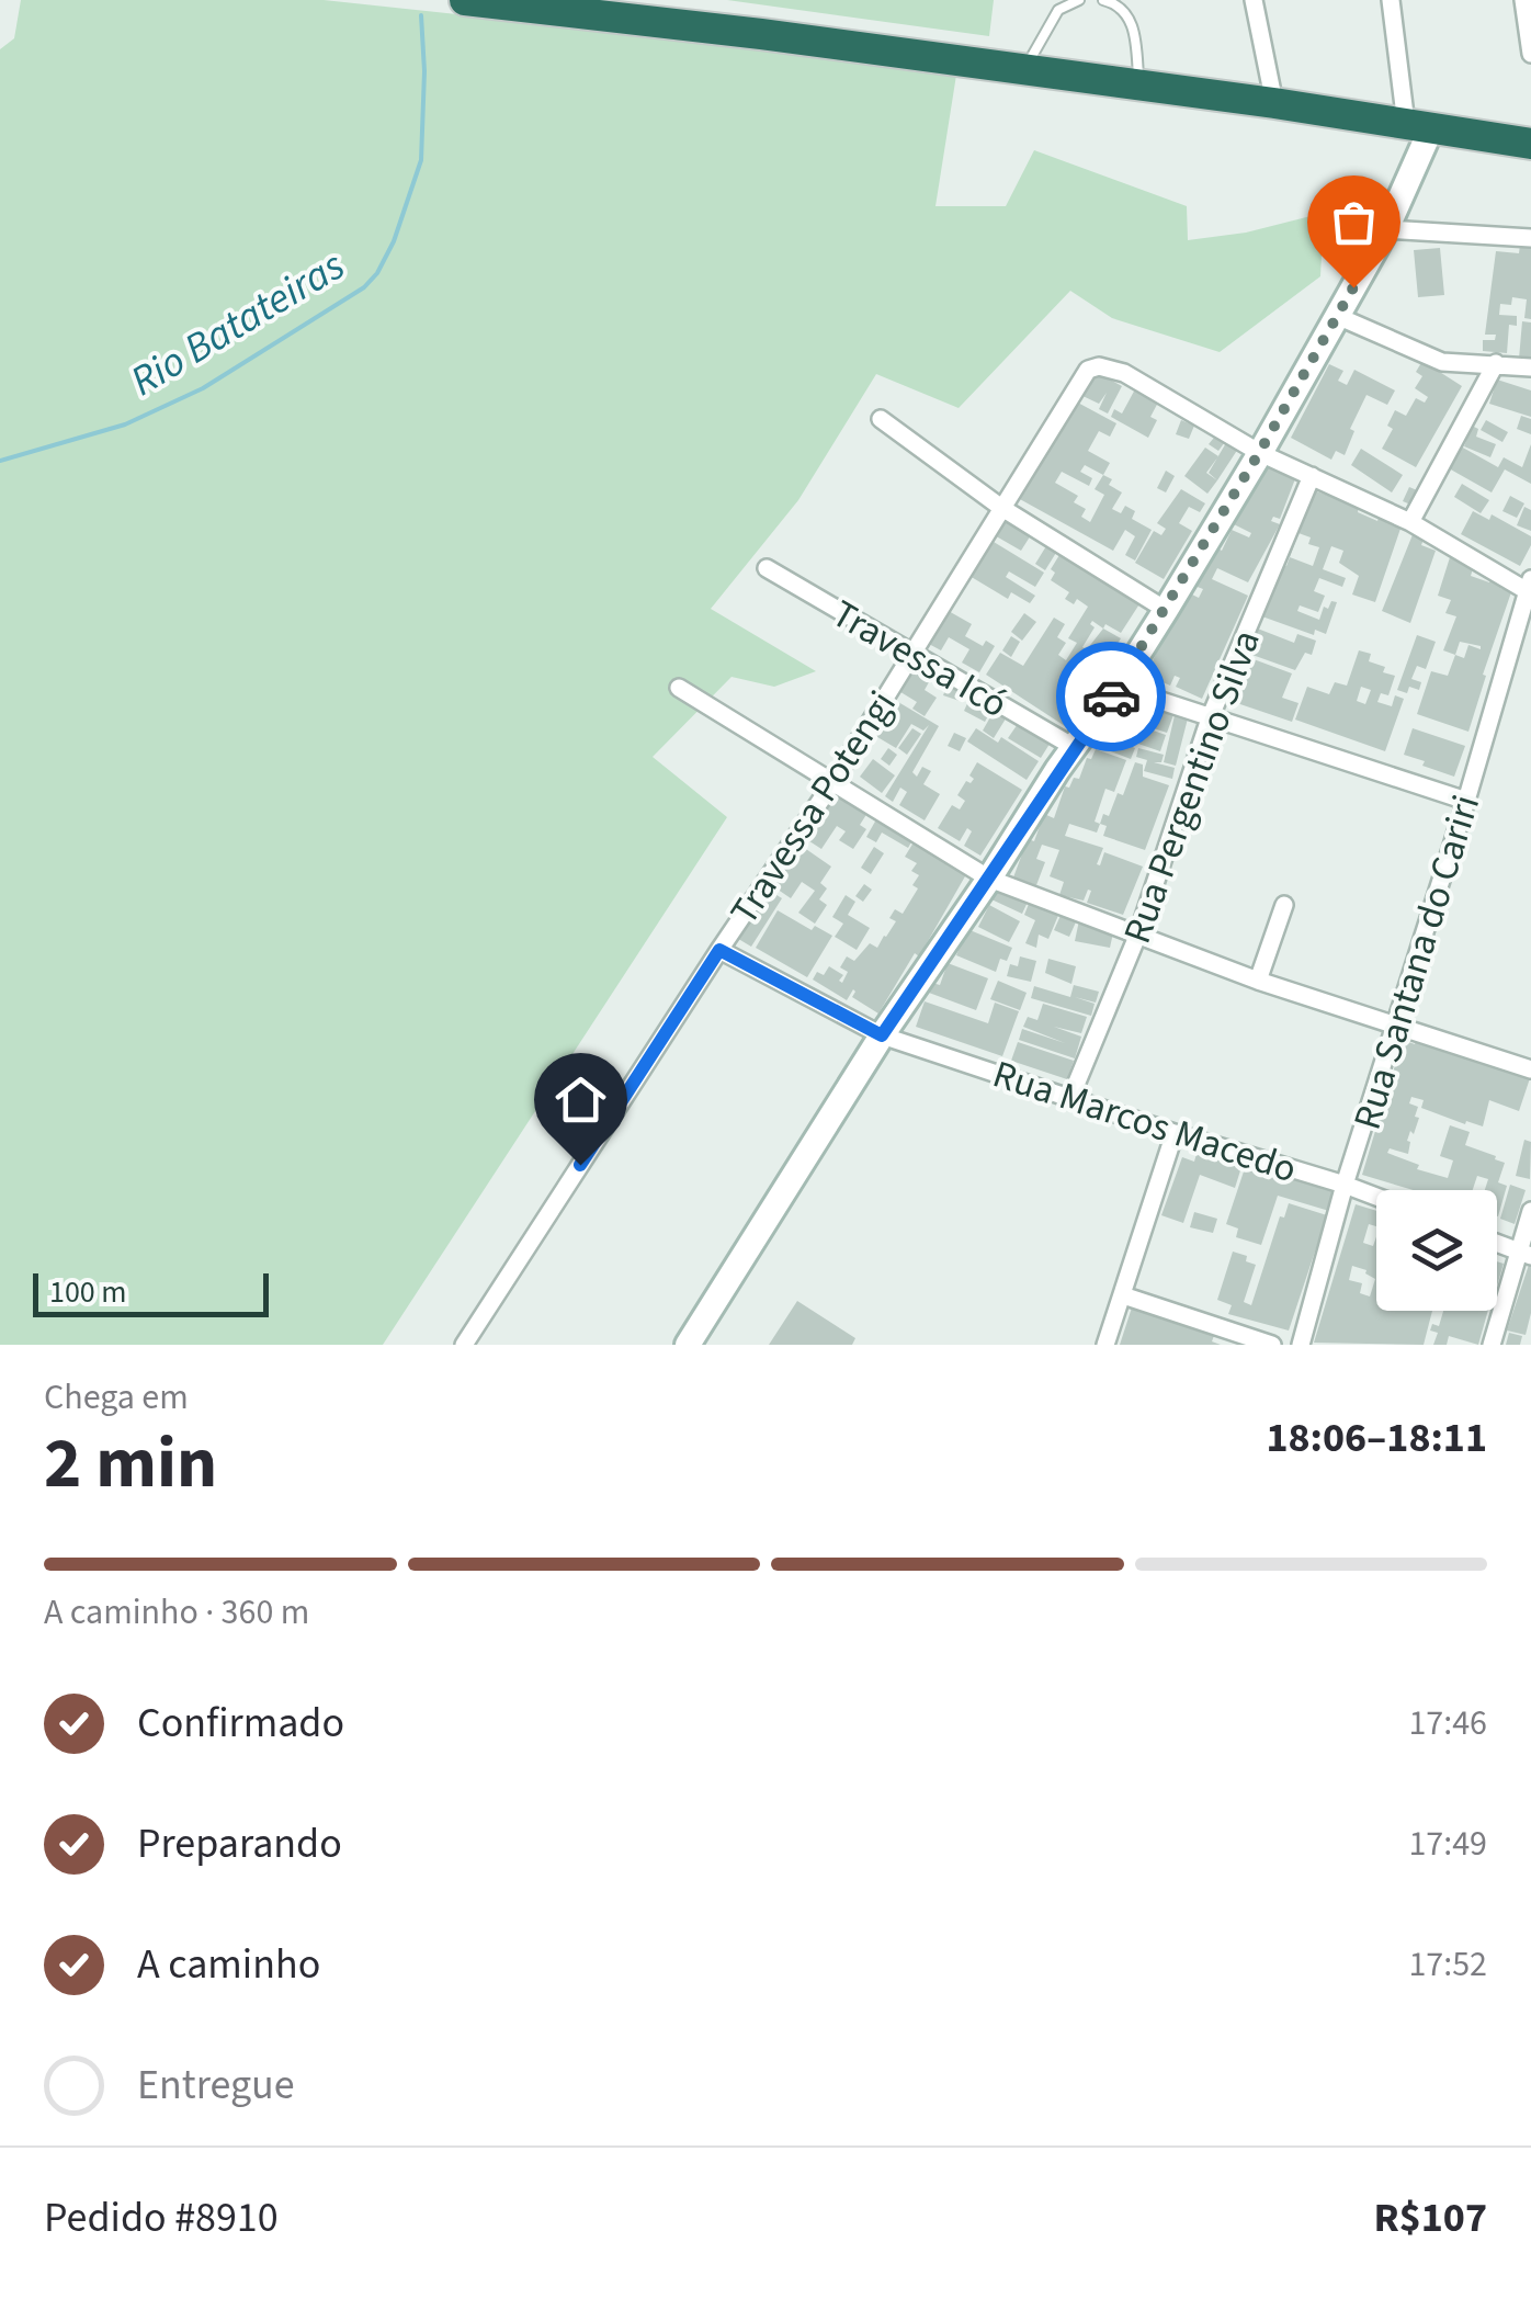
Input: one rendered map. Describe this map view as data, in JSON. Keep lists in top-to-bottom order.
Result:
{
  "streets": {
    "street": [
      "Travessa Icó",
      "Rua Pergentino Silva",
      "Travessa Potengi",
      "Rua Santana do Cariri",
      "Rua Marcos Macedo"
    ]
  },
  "crossings": [
    ["Travessa Icó", "Travessa Potengi"],
    ["Rua Pergentino Silva", "Rua Marcos Macedo"],
    ["Travessa Potengi", "Rua Marcos Macedo"],
    ["Rua Santana do Cariri", "Rua Marcos Macedo"]
  ],
  "water": ["Rio Batateiras"],
  "scale_bar": "100 m",
  "page": {
    "scale": "100 m",
    "heading": ["2 min", "Chega em", "18:06–18:11"],
    "panel": ["Pedido #8910", "R$107"],
    "bar": "A caminho · 360 m",
    "list": [
      ["Confirmado", "17:46"],
      ["Preparando", "17:49"],
      ["A caminho", "17:52"],
      "Entregue"
    ]
  }
}
